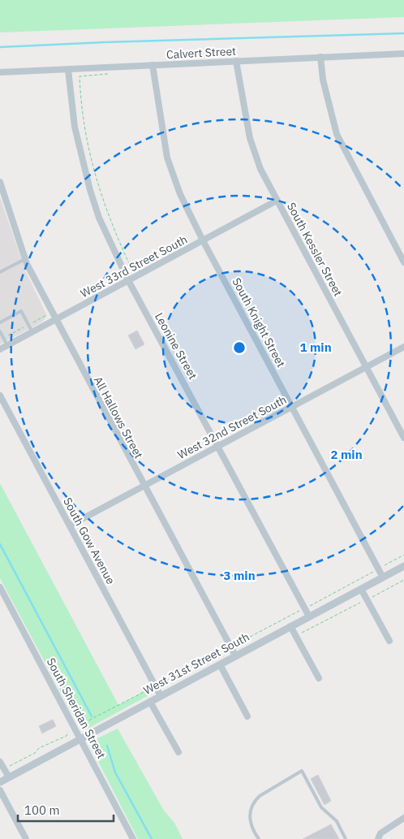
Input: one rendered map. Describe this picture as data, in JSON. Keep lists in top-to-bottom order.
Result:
{
  "streets": {
    "street": [
      "Calvert Street",
      "South Kessler Street",
      "West 33rd Street South",
      "South Knight Street",
      "Leonine Street",
      "All Hallows Street",
      "West 32nd Street South",
      "South Gow Avenue",
      "West 31st Street South",
      "South Sheridan Street"
    ]
  },
  "crossings": [
    ["Calvert Street", "South Kessler Street"],
    ["Calvert Street", "South Knight Street"],
    ["Calvert Street", "Leonine Street"],
    ["South Kessler Street", "West 33rd Street South"],
    ["South Kessler Street", "West 32nd Street South"],
    ["West 33rd Street South", "South Knight Street"],
    ["West 33rd Street South", "Leonine Street"],
    ["West 33rd Street South", "All Hallows Street"],
    ["South Knight Street", "West 32nd Street South"],
    ["South Knight Street", "West 31st Street South"],
    ["Leonine Street", "West 32nd Street South"],
    ["Leonine Street", "West 31st Street South"],
    ["All Hallows Street", "West 32nd Street South"],
    ["All Hallows Street", "West 31st Street South"],
    ["West 32nd Street South", "South Gow Avenue"],
    ["South Gow Avenue", "West 31st Street South"],
    ["West 31st Street South", "South Sheridan Street"]
  ],
  "scale_bar": "100 m",
  "rings": ["1 min", "2 min", "3 min"]
}
